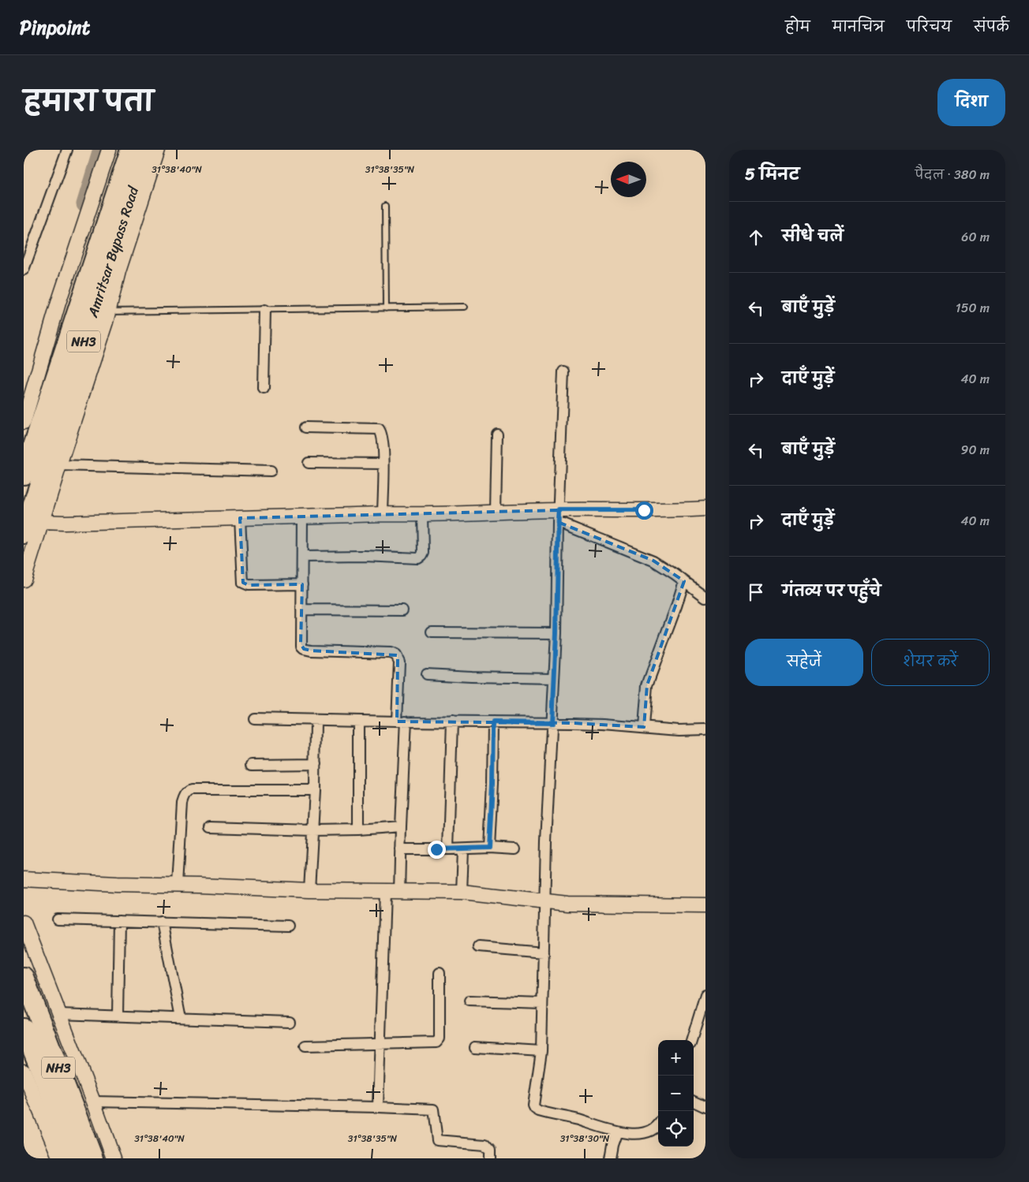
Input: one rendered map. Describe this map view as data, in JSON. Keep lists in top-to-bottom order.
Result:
{
  "streets": {
    "highway": ["Amritsar Bypass Road", "NH3"]
  },
  "north": "left",
  "page": {
    "header": "Pinpoint",
    "nav": [
      "होम",
      "मानचित्र",
      "परिचय",
      "संपर्क"
    ],
    "title": "हमारा पता",
    "buttons": [
      "दिशा",
      ["सहेजें", "शेयर करें"]
    ],
    "heading": ["5 मिनट", "पैदल · 380 m"],
    "list": [
      ["सीधे चलें", "60 m"],
      ["बाएँ मुड़ें", "150 m"],
      ["दाएँ मुड़ें", "40 m"],
      ["बाएँ मुड़ें", "90 m"],
      ["दाएँ मुड़ें", "40 m"],
      "गंतव्य पर पहुँचे"
    ],
    "map_buttons": ["+", "−"]
  },
  "coordinates": ["31°38'40\"N", "31°38'35\"N", "31°38'30\"N"]
}
